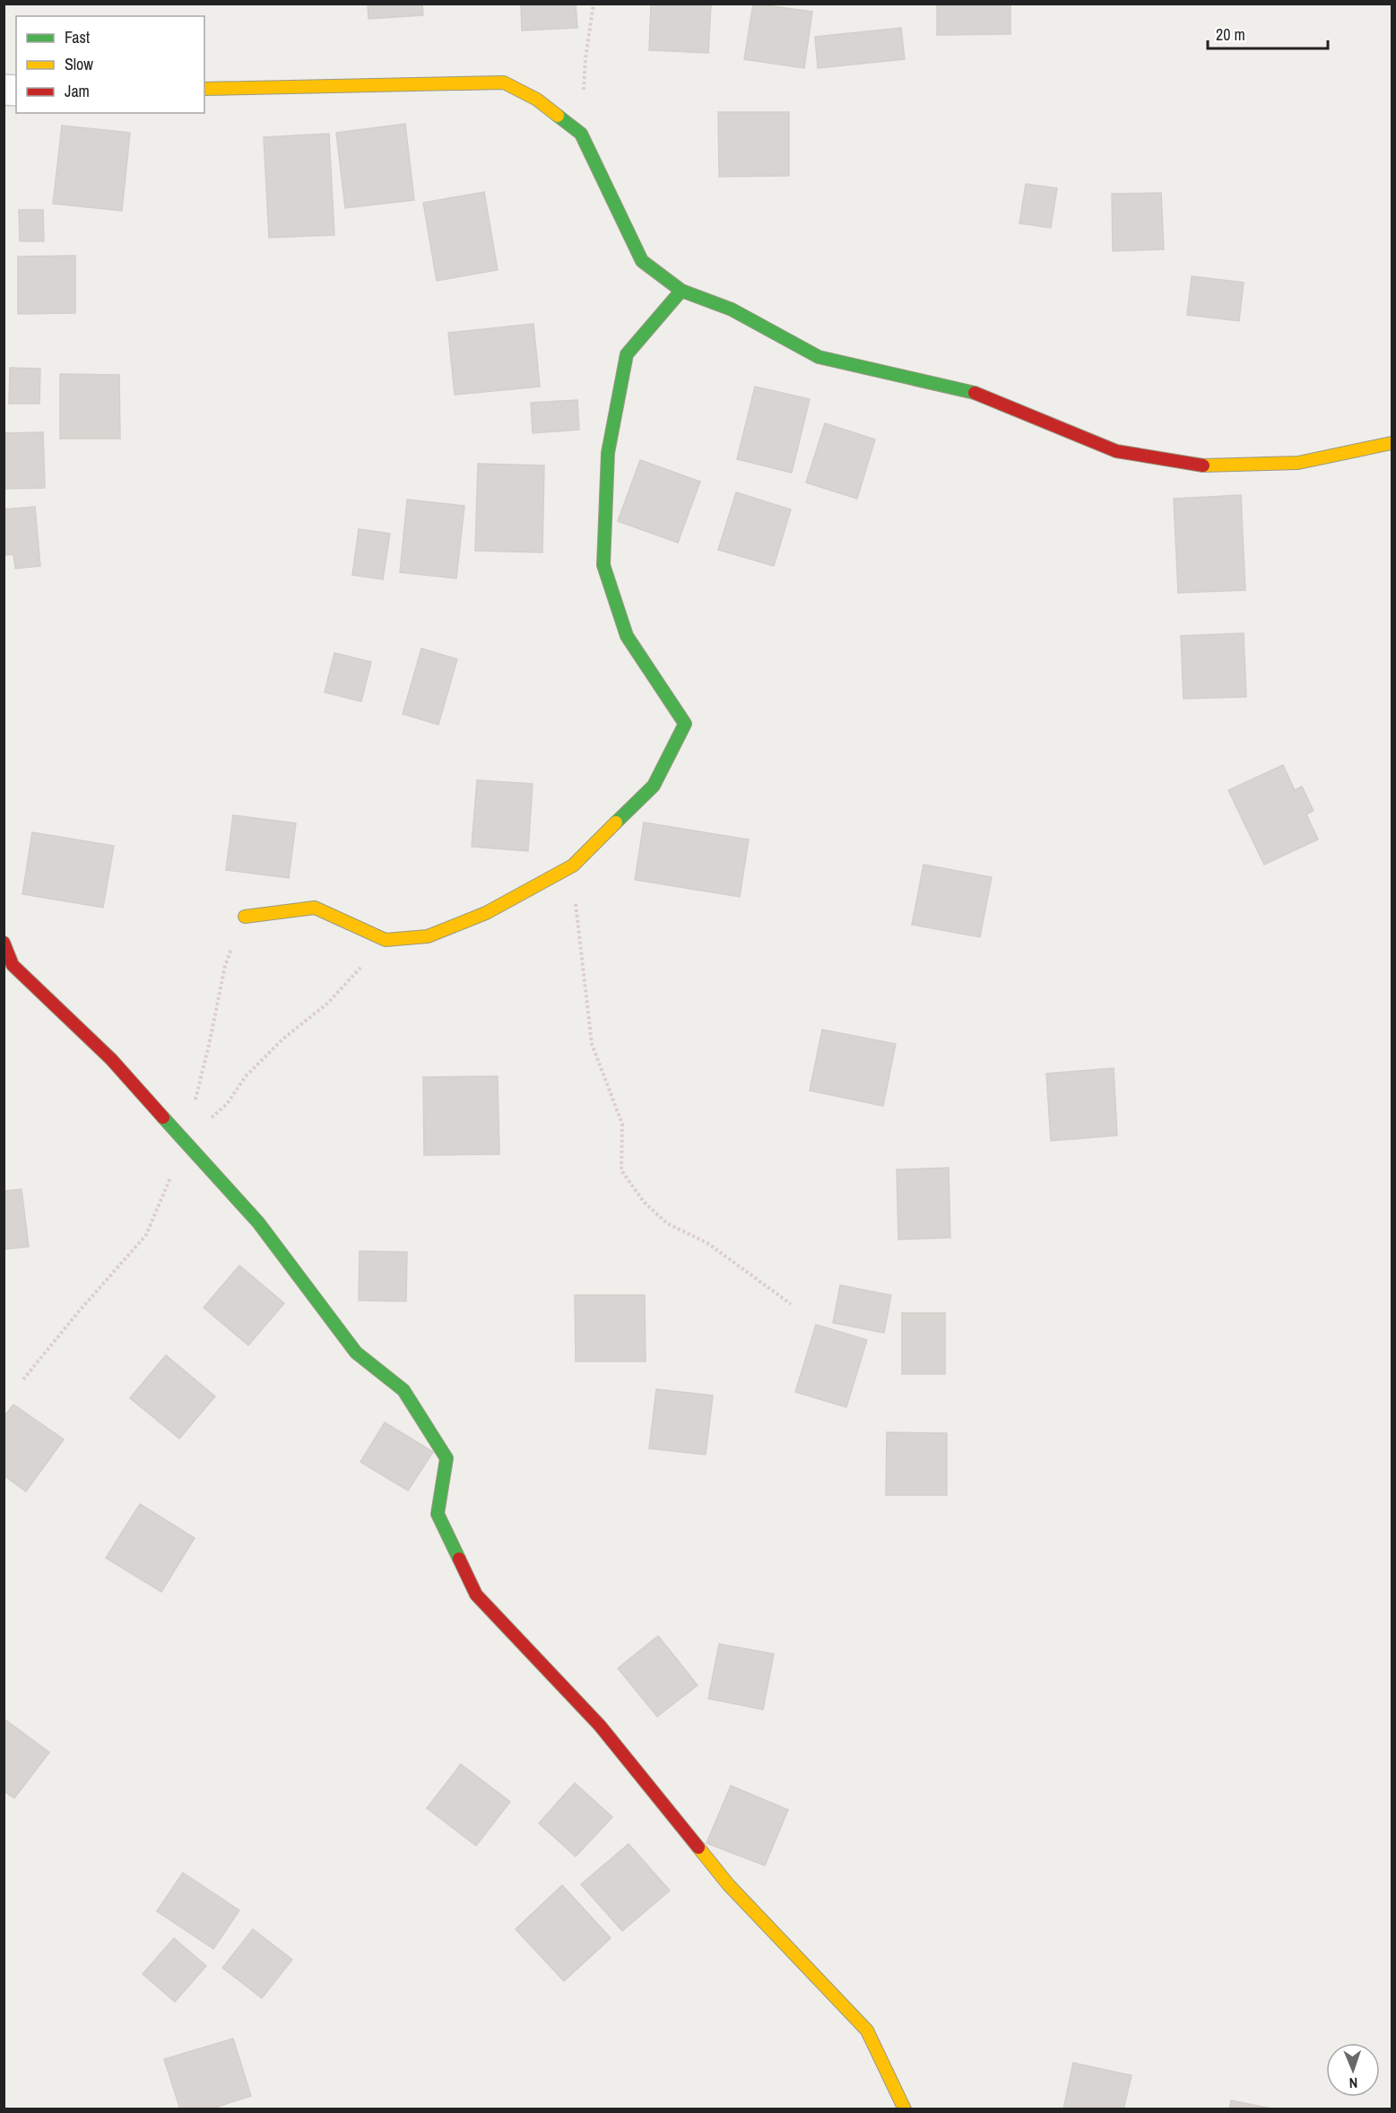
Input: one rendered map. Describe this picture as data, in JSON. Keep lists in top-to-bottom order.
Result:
{
  "legend": ["Fast", "Slow", "Jam"],
  "scale_bar": "20 m",
  "north": "bottom"
}
